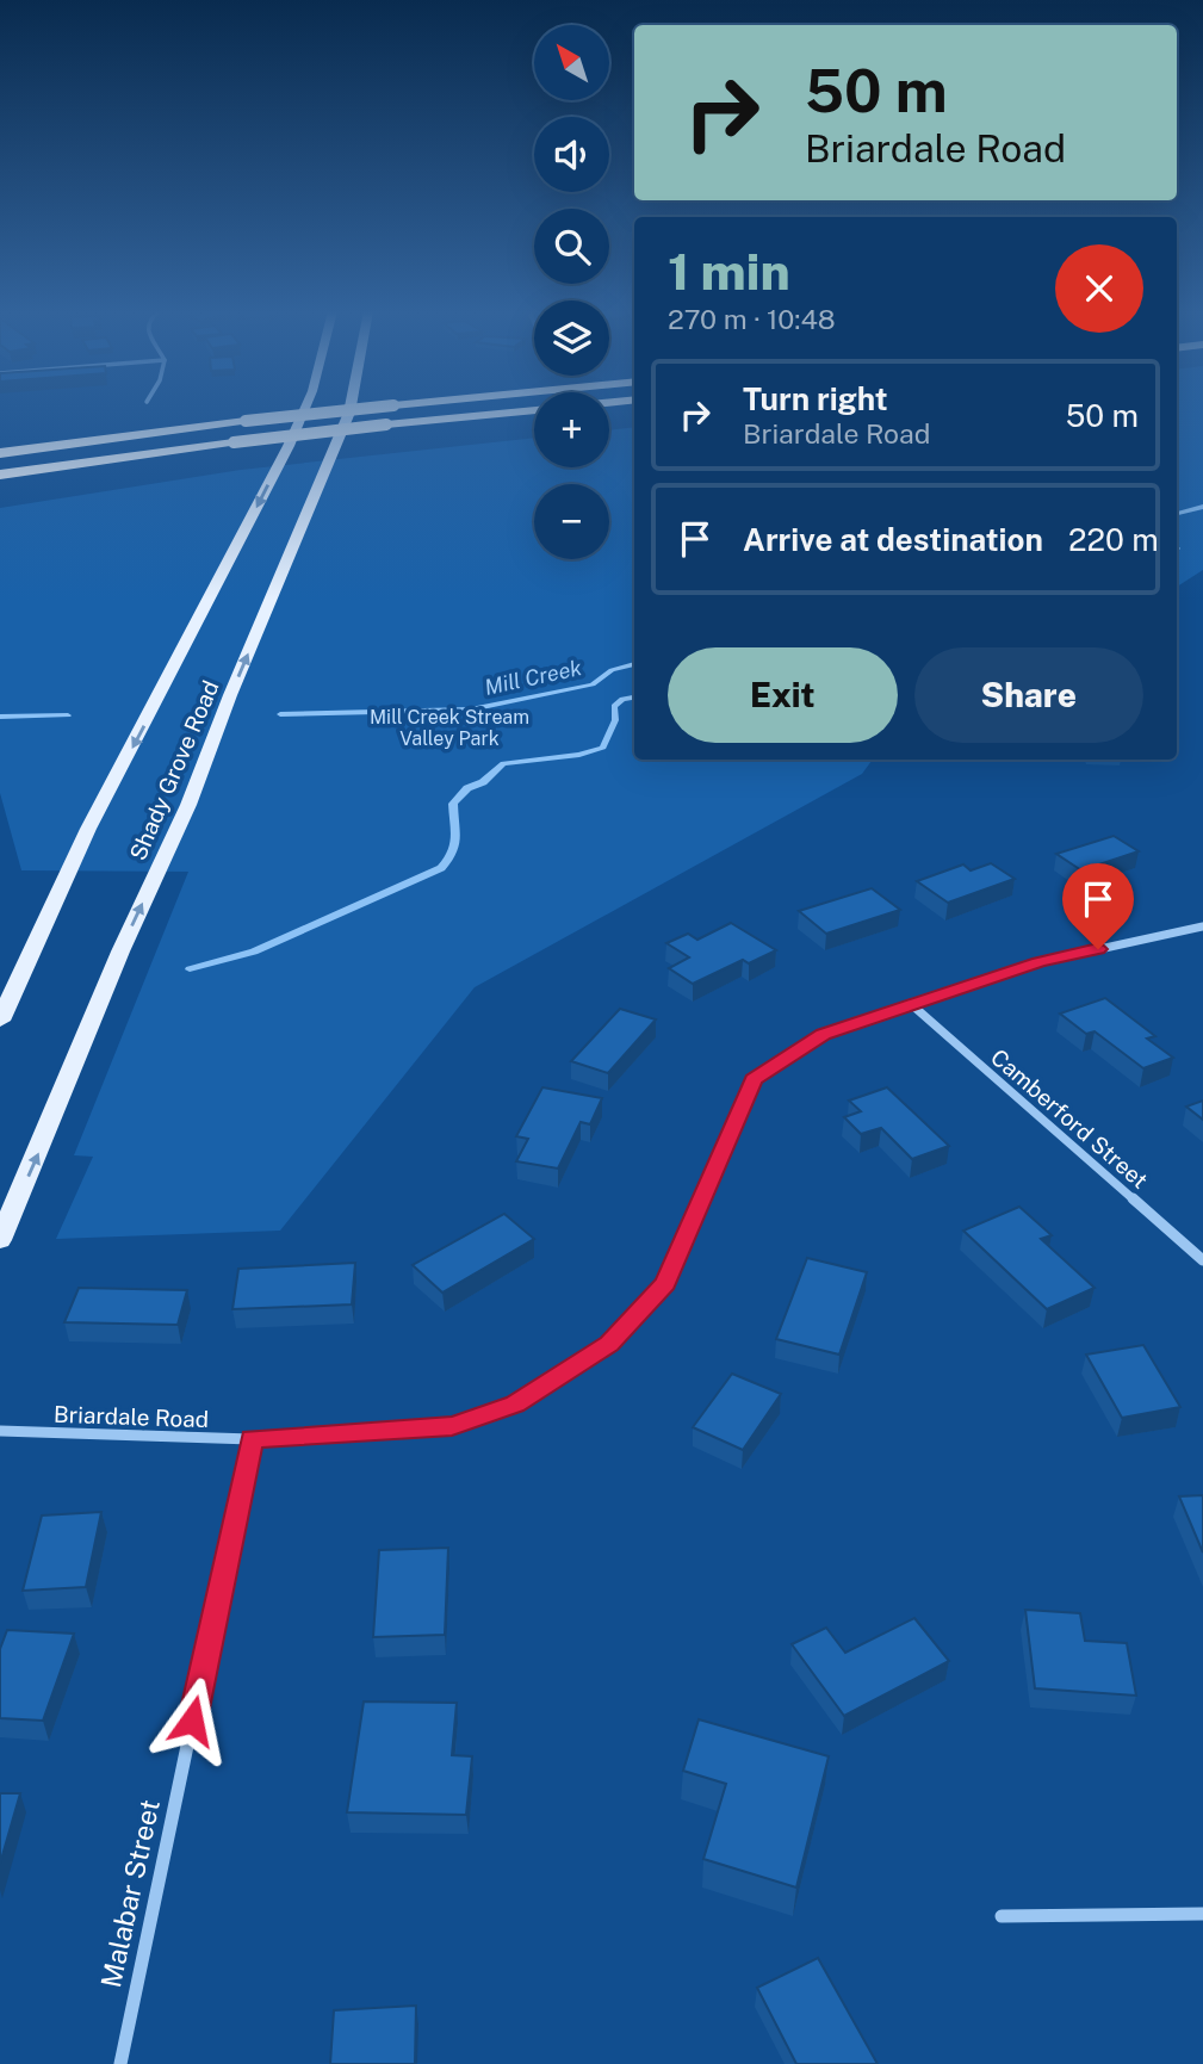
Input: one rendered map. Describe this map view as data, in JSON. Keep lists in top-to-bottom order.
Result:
{
  "streets": {
    "main road": ["Shady Grove Road"],
    "street": ["Camberford Street", "Briardale Road", "Malabar Street"]
  },
  "crossings": [
    ["Camberford Street", "Briardale Road"],
    ["Briardale Road", "Malabar Street"]
  ],
  "water": ["Mill Creek"],
  "parks": ["Mill Creek Stream Valley Park"],
  "north": "top left",
  "page": {
    "map_buttons": ["+", "−"],
    "turn": ["50 m", "Briardale Road"],
    "heading": ["1 min", "270 m · 10:48"],
    "list": [
      {
        "name": "Turn right",
        "note": "Briardale Road",
        "value": "50 m"
      },
      {
        "name": "Arrive at destination",
        "value": "220 m"
      }
    ],
    "buttons": ["Exit", "Share"]
  }
}
